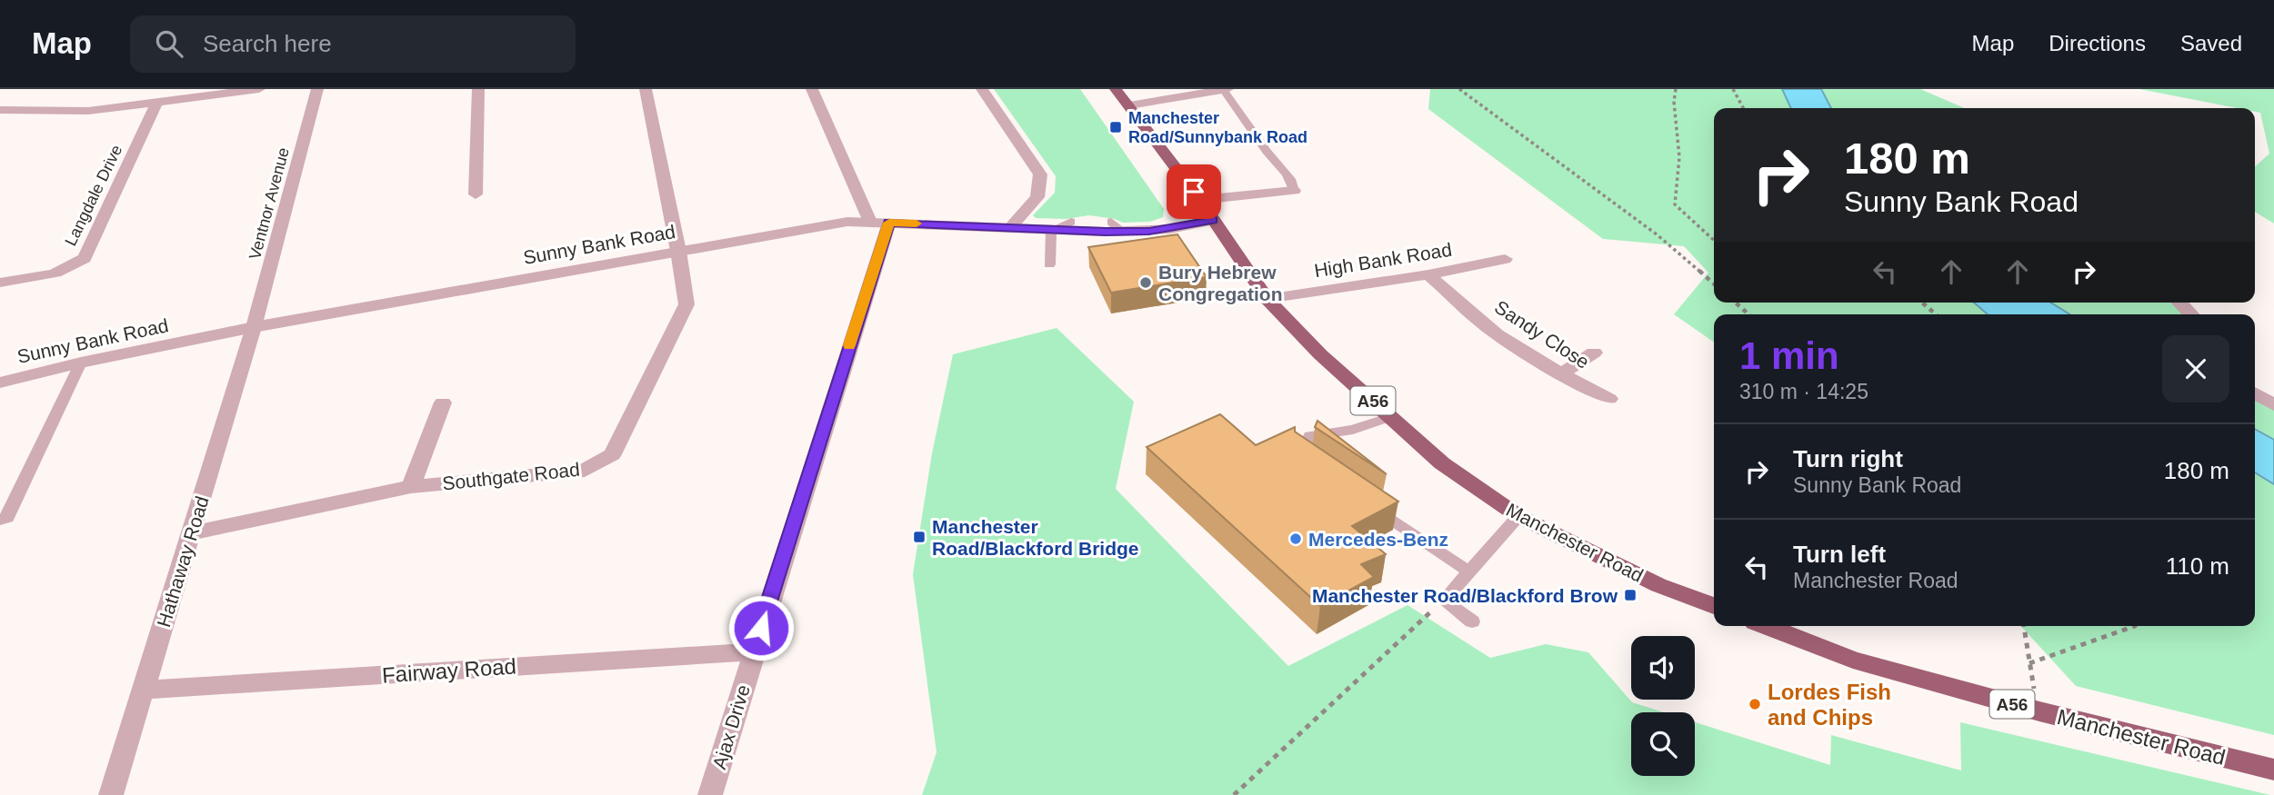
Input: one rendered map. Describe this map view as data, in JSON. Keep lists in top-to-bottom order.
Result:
{
  "streets": {
    "highway": ["A56", "Manchester Road"],
    "street": [
      "Langdale Drive",
      "Ventnor Avenue",
      "Sunny Bank Road",
      "High Bank Road",
      "Sandy Close",
      "Southgate Road",
      "Hathaway Road",
      "Fairway Road",
      "Ajax Drive"
    ]
  },
  "crossings": [
    ["Ventnor Avenue", "Sunny Bank Road"],
    ["Ventnor Avenue", "Hathaway Road"],
    ["Sunny Bank Road", "Southgate Road"],
    ["Sunny Bank Road", "Manchester Road"],
    ["Sunny Bank Road", "Hathaway Road"],
    ["Sunny Bank Road", "Ajax Drive"],
    ["High Bank Road", "Sandy Close"],
    ["High Bank Road", "Manchester Road"],
    ["Southgate Road", "Hathaway Road"],
    ["Hathaway Road", "Fairway Road"],
    ["Fairway Road", "Ajax Drive"]
  ],
  "places": {
    "transit": ["Manchester Road/Sunnybank Road", "Manchester Road/Blackford Bridge", "Manchester Road/Blackford Brow"],
    "other": ["Bury Hebrew Congregation", "Mercedes-Benz", "Lordes Fish and Chips"]
  },
  "page": {
    "header": "Map",
    "search": "Search here",
    "nav": ["Map", "Directions", "Saved"],
    "turn": ["180 m", "Sunny Bank Road"],
    "heading": ["1 min", "310 m · 14:25"],
    "list": [
      {
        "name": "Turn right",
        "note": "Sunny Bank Road",
        "value": "180 m"
      },
      {
        "name": "Turn left",
        "note": "Manchester Road",
        "value": "110 m"
      }
    ]
  }
}
